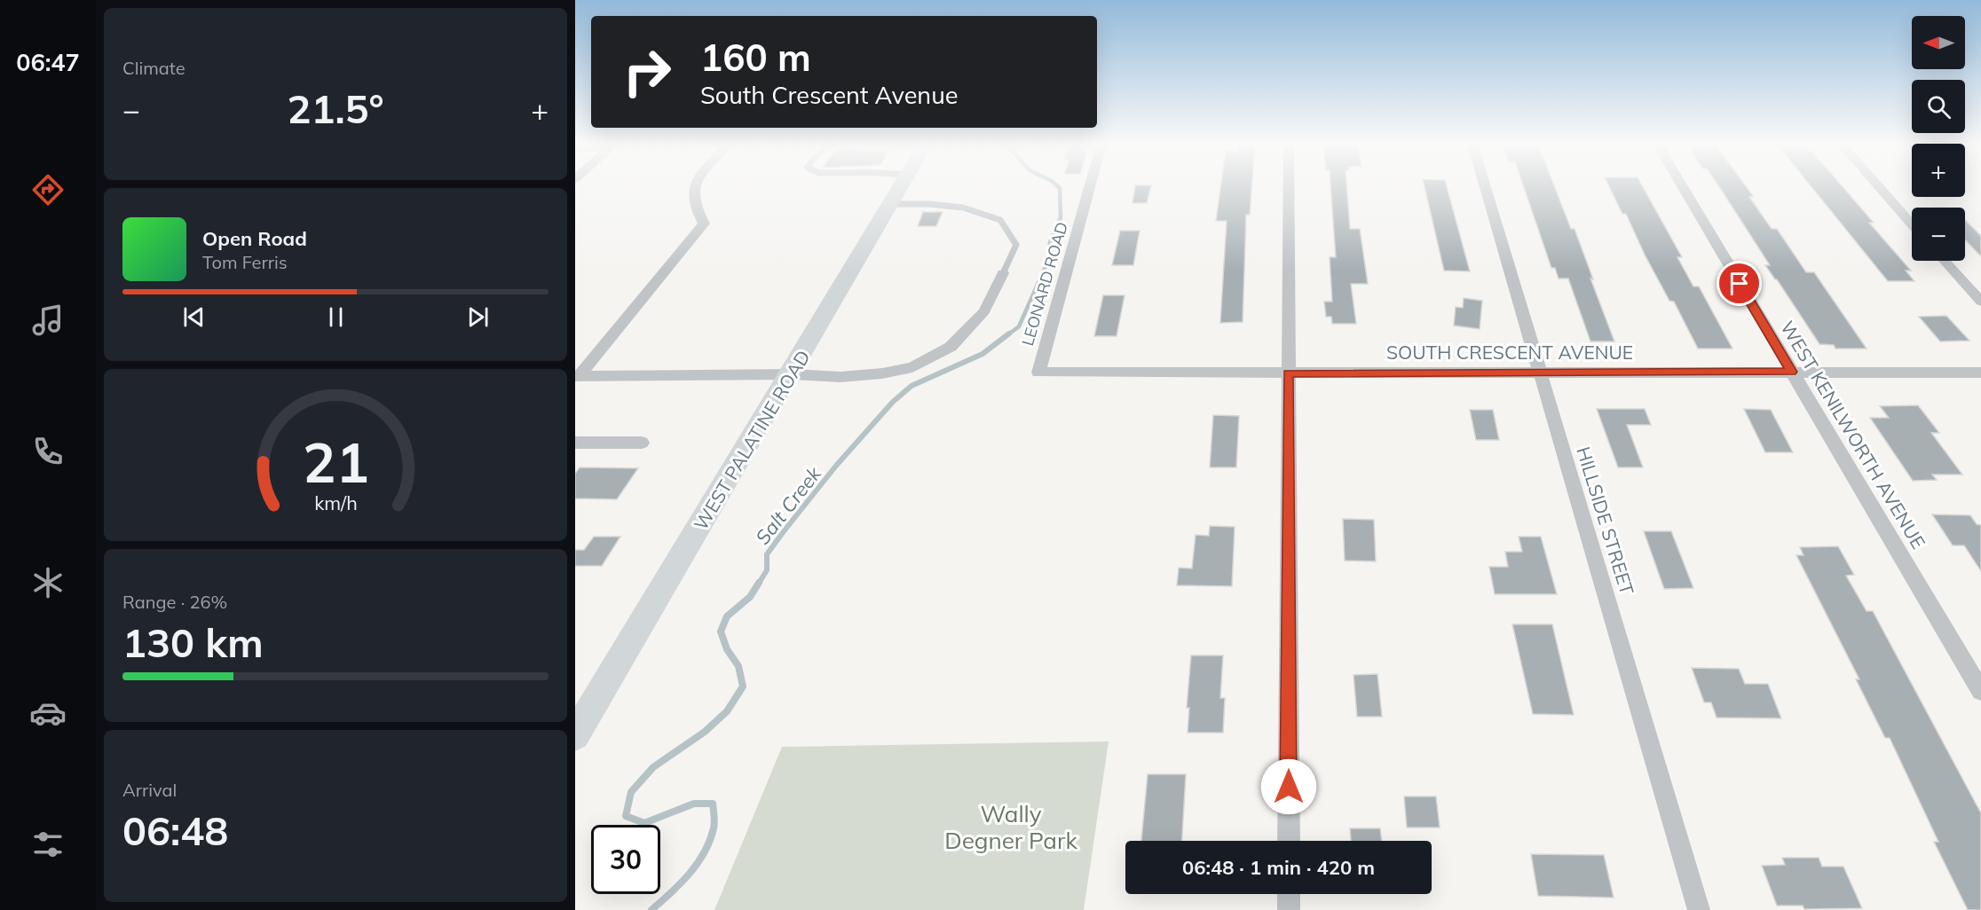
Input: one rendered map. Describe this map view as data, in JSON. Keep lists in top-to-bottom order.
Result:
{
  "streets": {
    "main road": ["WEST PALATINE ROAD"],
    "street": [
      "LEONARD ROAD",
      "SOUTH CRESCENT AVENUE",
      "WEST KENILWORTH AVENUE",
      "HILLSIDE STREET"
    ]
  },
  "crossings": [
    ["LEONARD ROAD", "SOUTH CRESCENT AVENUE"],
    ["SOUTH CRESCENT AVENUE", "WEST KENILWORTH AVENUE"],
    ["SOUTH CRESCENT AVENUE", "HILLSIDE STREET"]
  ],
  "water": ["Salt Creek"],
  "parks": ["Wally Degner Park"],
  "north": "left",
  "page": {
    "tabs": "06:47",
    "tile": [
      "Climate",
      ["Range · 26%", "130 km"],
      ["Arrival", "06:48"]
    ],
    "map_buttons": ["+", "−"],
    "turn": ["160 m", "South Crescent Avenue"],
    "heat": ["−", "21.5°", "+"],
    "song": ["Open Road", "Tom Ferris"],
    "limit": "30",
    "trip": "06:48 · 1 min · 420 m",
    "gauge": ["21", "km/h"]
  }
}
